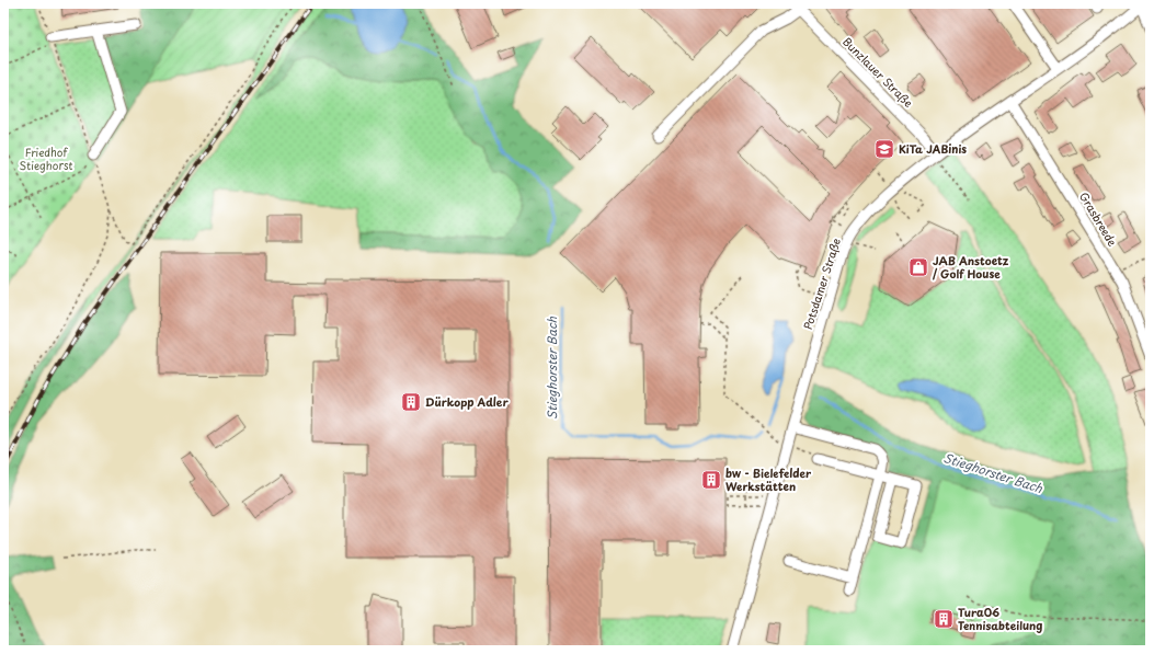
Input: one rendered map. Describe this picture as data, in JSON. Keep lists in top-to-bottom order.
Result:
{
  "streets": {
    "street": ["Bunzlauer Straße", "Grasbreede", "Potsdamer Straße"]
  },
  "crossings": [
    ["Bunzlauer Straße", "Potsdamer Straße"],
    ["Grasbreede", "Potsdamer Straße"]
  ],
  "water": ["Stieghorster Bach"],
  "parks": ["Friedhof Stieghorst"],
  "places": {
    "school or university": ["KiTa JABinis"],
    "shop": ["JAB Anstoetz / Golf House"],
    "building": ["Dürkopp Adler", "bw - Bielefelder Werkstätten", "Tura06 Tennisabteilung"]
  }
}
